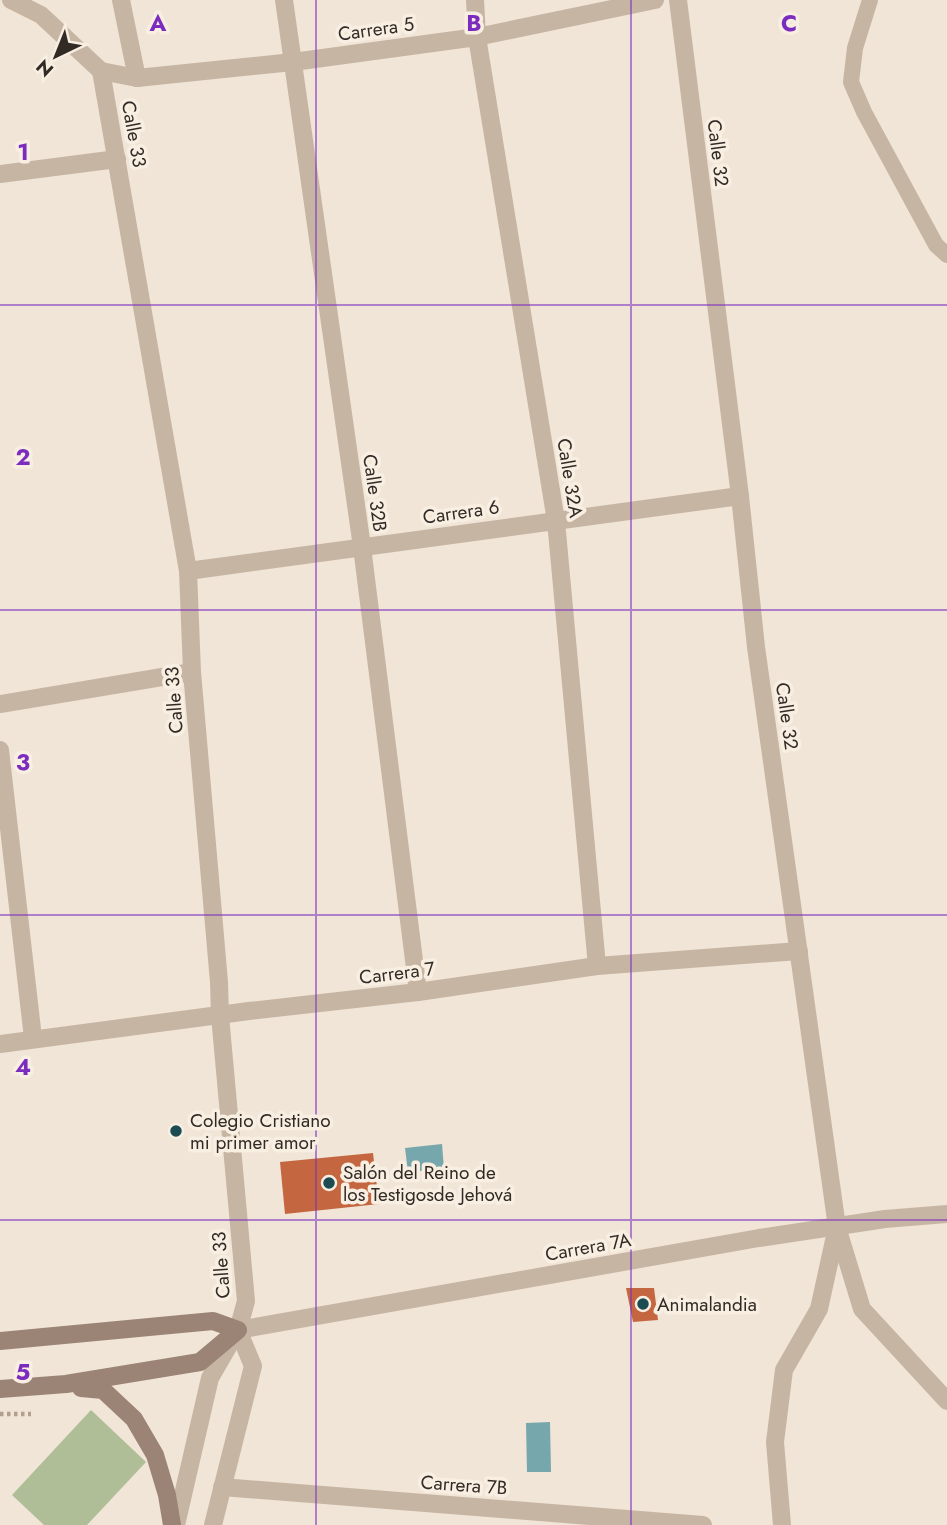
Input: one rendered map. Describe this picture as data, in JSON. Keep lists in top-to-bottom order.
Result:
{
  "streets": {
    "main road": ["Carrera 7A"],
    "street": [
      "Carrera 5",
      "Calle 33",
      "Calle 32",
      "Calle 32A",
      "Calle 32B",
      "Carrera 6",
      "Carrera 7",
      "Carrera 7B"
    ]
  },
  "crossings": [
    ["Carrera 5", "Calle 33"],
    ["Carrera 5", "Calle 32A"],
    ["Carrera 5", "Calle 32B"],
    ["Calle 33", "Carrera 6"],
    ["Calle 33", "Carrera 7"],
    ["Calle 33", "Carrera 7A"],
    ["Calle 32", "Carrera 6"],
    ["Calle 32", "Carrera 7"],
    ["Calle 32", "Carrera 7A"],
    ["Calle 32A", "Carrera 6"],
    ["Calle 32A", "Carrera 7"],
    ["Calle 32B", "Carrera 6"],
    ["Calle 32B", "Carrera 7"]
  ],
  "places": ["Colegio Cristiano mi primer amor", "Salón del Reino de los Testigosde Jehová", "Animalandia"],
  "north": "bottom left",
  "grid": {
    "columns": ["A", "B", "C"],
    "rows": [
      "1",
      "2",
      "3",
      "4",
      "5"
    ]
  }
}
